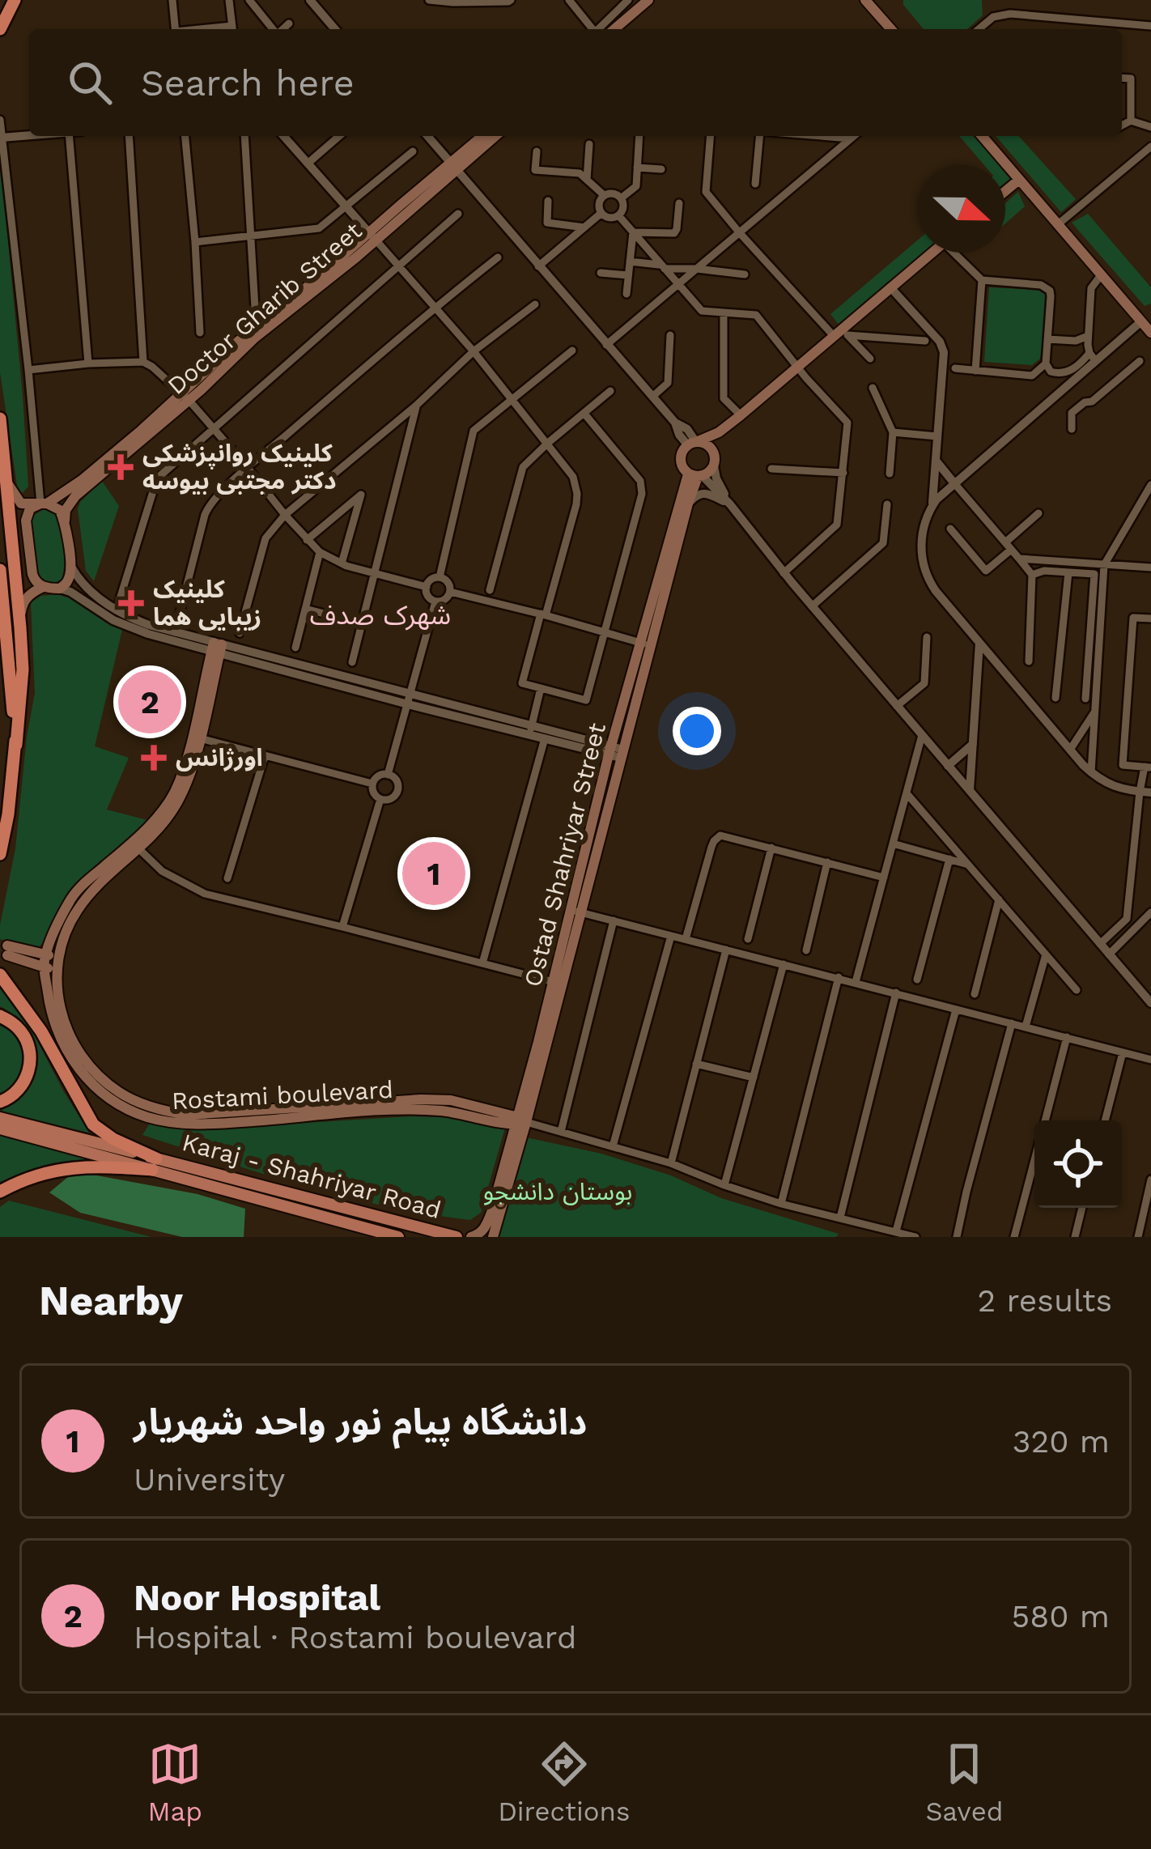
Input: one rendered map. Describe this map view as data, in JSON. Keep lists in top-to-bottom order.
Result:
{
  "streets": {
    "main road": [
      "Doctor Gharib Street",
      "Ostad Shahriyar Street",
      "Rostami boulevard",
      "Karaj - Shahriyar Road"
    ]
  },
  "crossings": [
    ["Ostad Shahriyar Street", "Rostami boulevard"]
  ],
  "districts": ["شهرک صدف"],
  "parks": ["بوستان دانشجو"],
  "places": {
    "health": ["کلینیک روانپزشکی دکتر مجتبی بیوسه", "کلینیک زیبایی هما", "اورژانس"]
  },
  "north": "right",
  "page": {
    "search": "Search here",
    "pins": ["2", "1"],
    "heading": ["Nearby", "2 results"],
    "list": [
      {
        "mark": "1",
        "name": "دانشگاه پیام نور واحد شهریار",
        "note": "University",
        "value": "320 m"
      },
      {
        "mark": "2",
        "name": "Noor Hospital",
        "note": "Hospital · Rostami boulevard",
        "value": "580 m"
      }
    ],
    "nav": ["Map", "Directions", "Saved"]
  }
}
